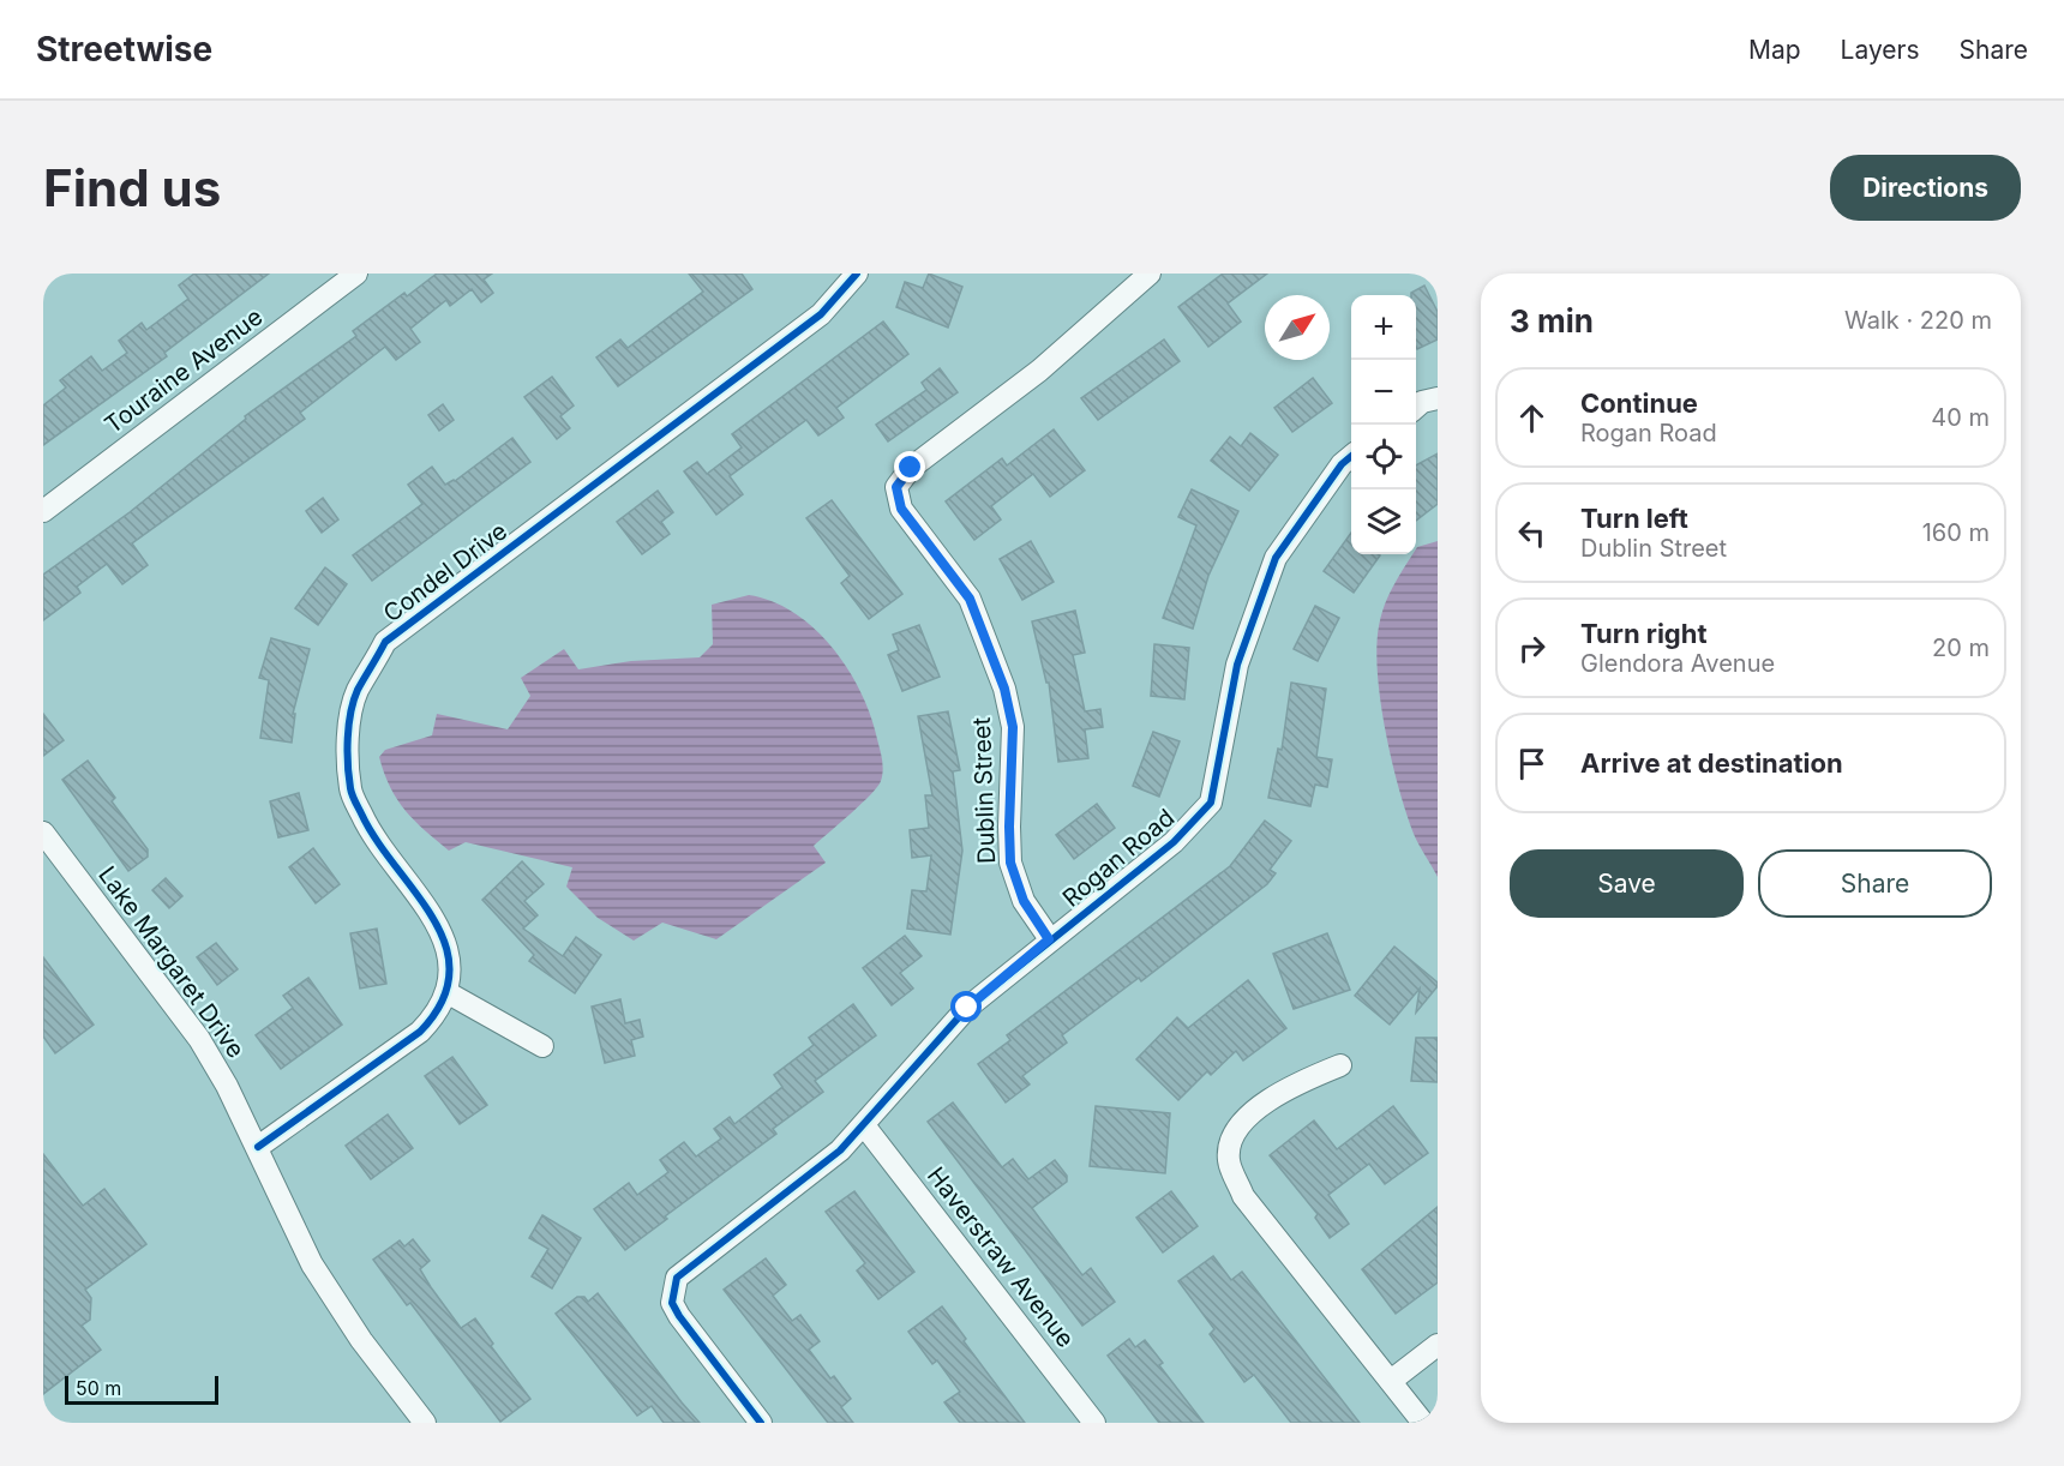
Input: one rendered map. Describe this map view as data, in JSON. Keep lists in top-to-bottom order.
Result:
{
  "streets": {
    "street": [
      "Touraine Avenue",
      "Condel Drive",
      "Dublin Street",
      "Rogan Road",
      "Lake Margaret Drive",
      "Haverstraw Avenue"
    ]
  },
  "crossings": [
    ["Condel Drive", "Lake Margaret Drive"],
    ["Dublin Street", "Rogan Road"],
    ["Rogan Road", "Haverstraw Avenue"]
  ],
  "scale_bar": "50 m",
  "north": "top right",
  "page": {
    "header": "Streetwise",
    "nav": ["Map", "Layers", "Share"],
    "buttons": [
      "Directions",
      ["Save", "Share"]
    ],
    "title": "Find us",
    "heading": ["3 min", "Walk · 220 m"],
    "map_buttons": ["+", "−"],
    "list": [
      ["Continue", "Rogan Road", "40 m"],
      ["Turn left", "Dublin Street", "160 m"],
      ["Turn right", "Glendora Avenue", "20 m"],
      "Arrive at destination"
    ],
    "scale": "50 m"
  }
}
